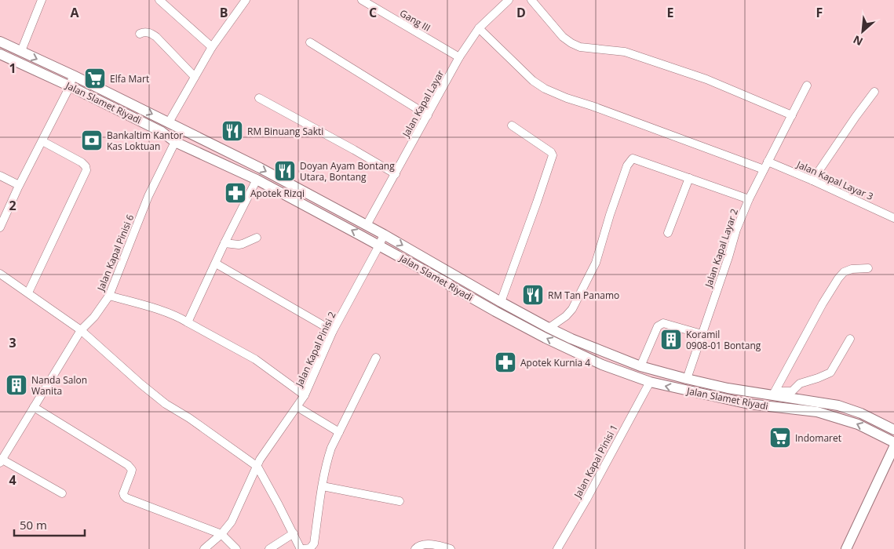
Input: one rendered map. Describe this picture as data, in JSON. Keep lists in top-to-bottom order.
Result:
{
  "streets": {
    "street": [
      "Gang III",
      "Jalan Slamet Riyadi",
      "Jalan Kapal Layar",
      "Jalan Kapal Layar 3",
      "Jalan Kapal Layar 2",
      "Jalan Kapal Pinisi 6",
      "Jalan Kapal Pinisi 2",
      "Jalan Kapal Pinisi 1"
    ]
  },
  "crossings": [
    ["Gang III", "Jalan Kapal Layar"],
    ["Jalan Slamet Riyadi", "Jalan Kapal Layar"],
    ["Jalan Slamet Riyadi", "Jalan Kapal Layar 2"],
    ["Jalan Slamet Riyadi", "Jalan Kapal Pinisi 6"],
    ["Jalan Slamet Riyadi", "Jalan Kapal Pinisi 2"],
    ["Jalan Slamet Riyadi", "Jalan Kapal Pinisi 1"],
    ["Jalan Kapal Layar 3", "Jalan Kapal Layar 2"]
  ],
  "places": {
    "supermarket": ["Elfa Mart", "Indomaret"],
    "restaurant": ["RM Binuang Sakti", "Doyan Ayam Bontang Utara, Bontang", "RM Tan Panamo"],
    "bank": ["Bankaltim Kantor Kas Loktuan"],
    "pharmacy": ["Apotek Rizqi", "Apotek Kurnia 4"],
    "building": ["Koramil 0908-01 Bontang", "Nanda Salon Wanita"]
  },
  "scale_bar": "50 m",
  "north": "bottom left",
  "grid": {
    "columns": [
      "A",
      "B",
      "C",
      "D",
      "E",
      "F"
    ],
    "rows": [
      "1",
      "2",
      "3",
      "4"
    ]
  }
}
